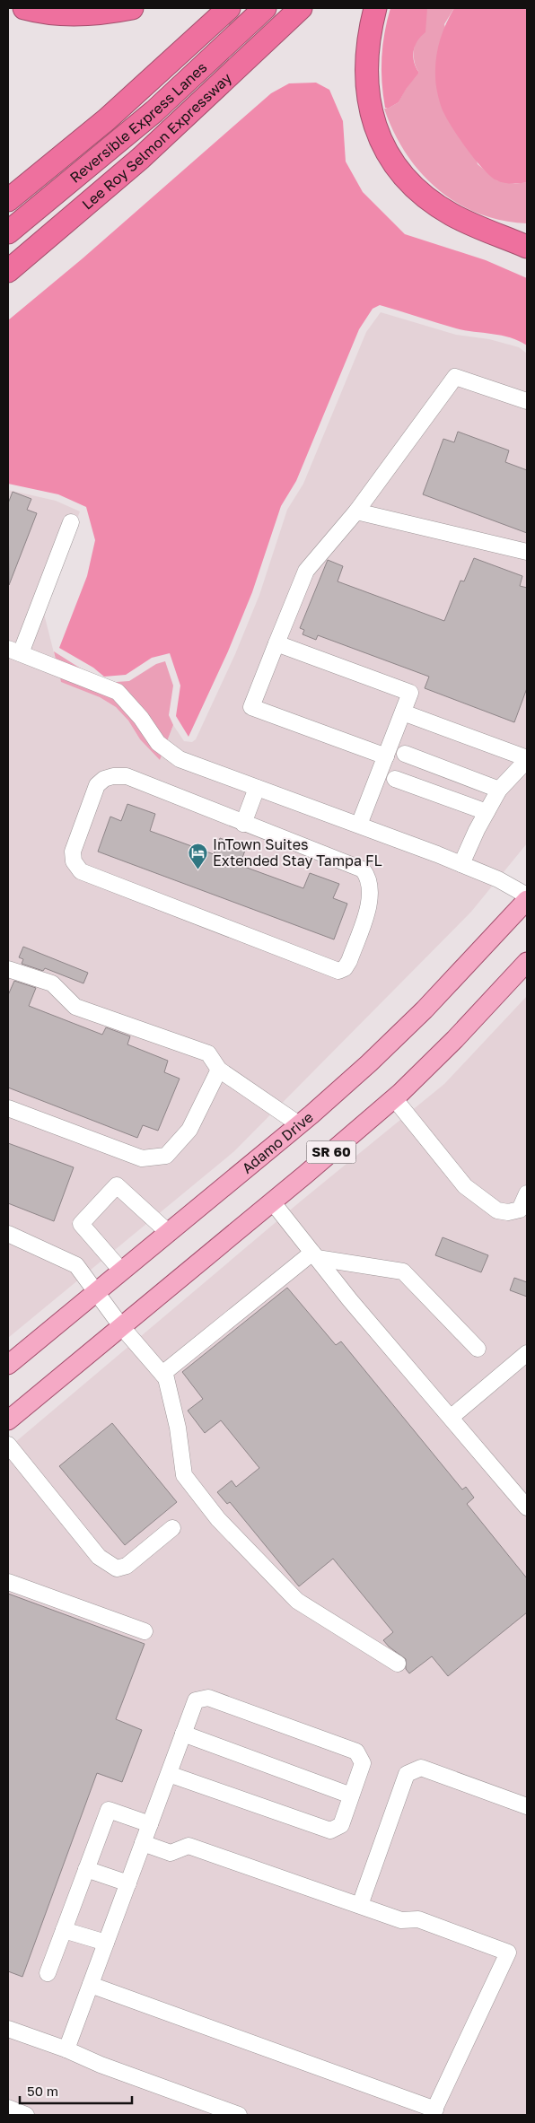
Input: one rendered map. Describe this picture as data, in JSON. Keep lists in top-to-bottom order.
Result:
{
  "streets": {
    "highway": ["Reversible Express Lanes", "Lee Roy Selmon Expressway"],
    "main road": ["Adamo Drive", "SR 60"]
  },
  "places": {
    "hotel": ["InTown Suites Extended Stay Tampa FL"]
  },
  "scale_bar": "50 m"
}
